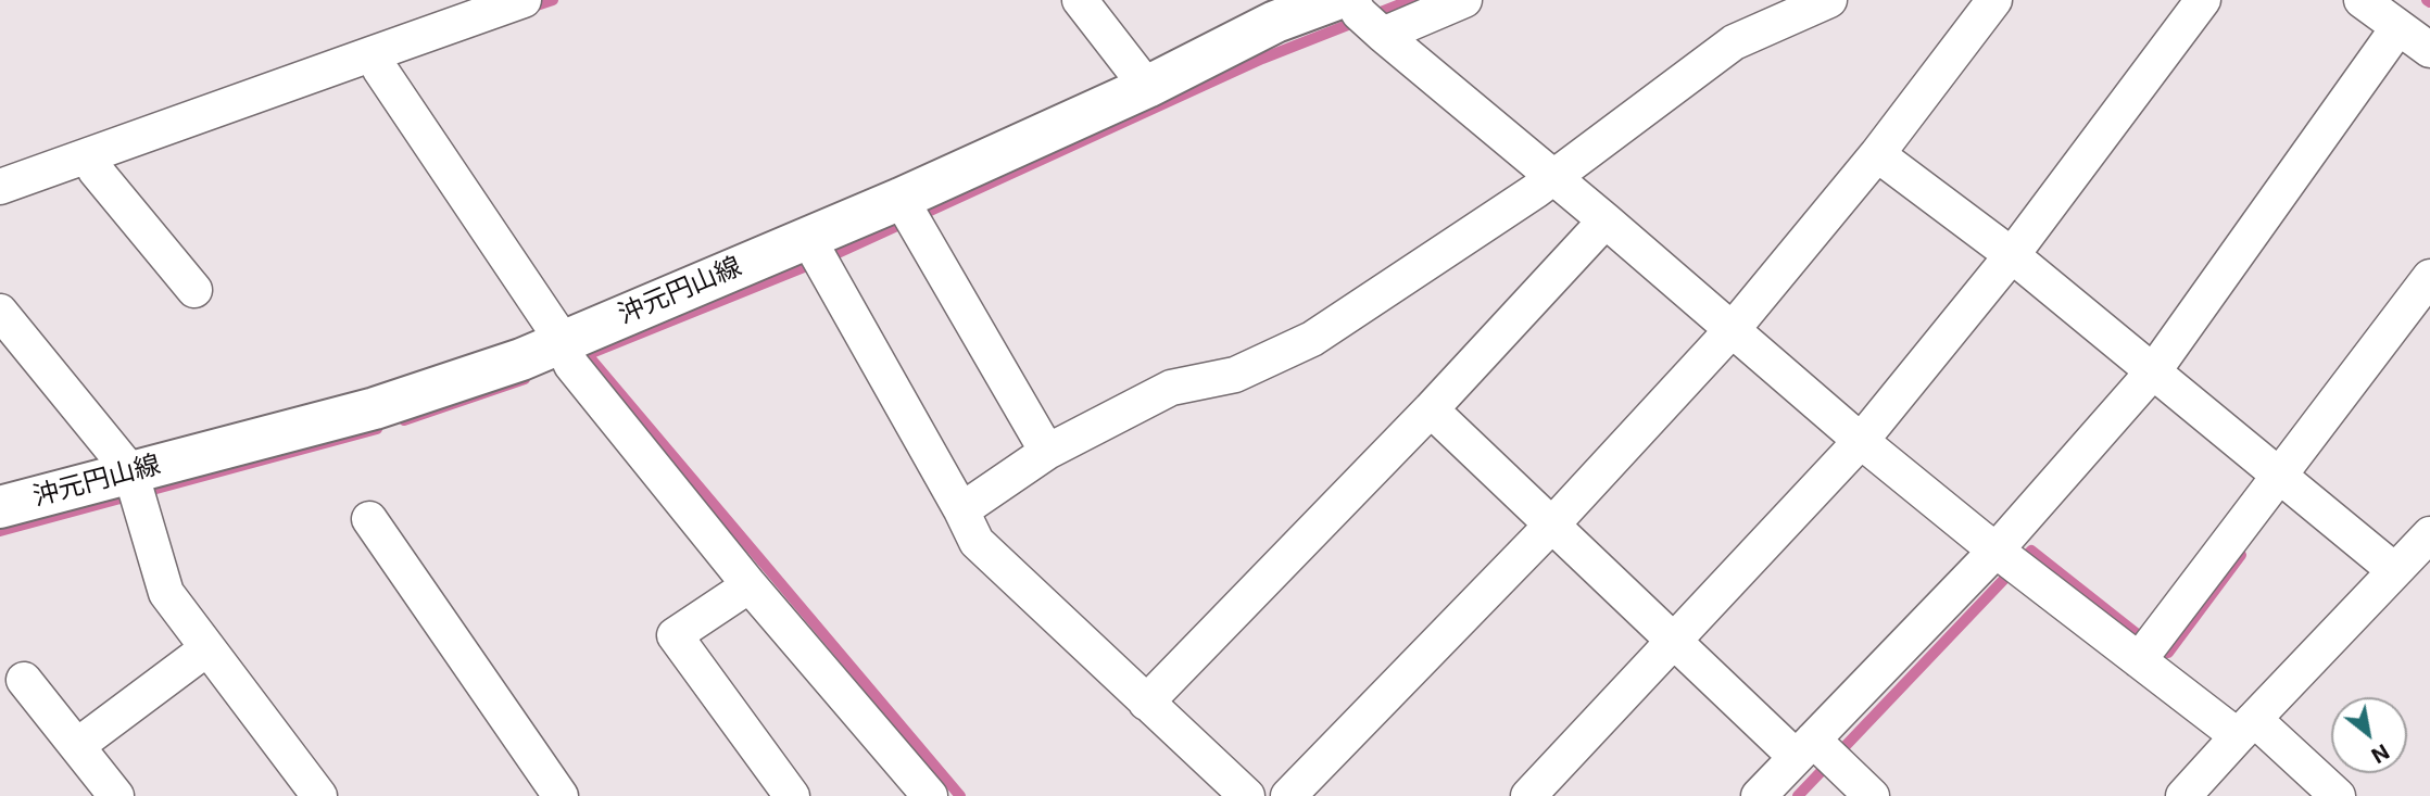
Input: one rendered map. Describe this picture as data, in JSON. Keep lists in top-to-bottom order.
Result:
{
  "streets": {
    "main road": ["沖元円山線"]
  },
  "north": "bottom right"
}
